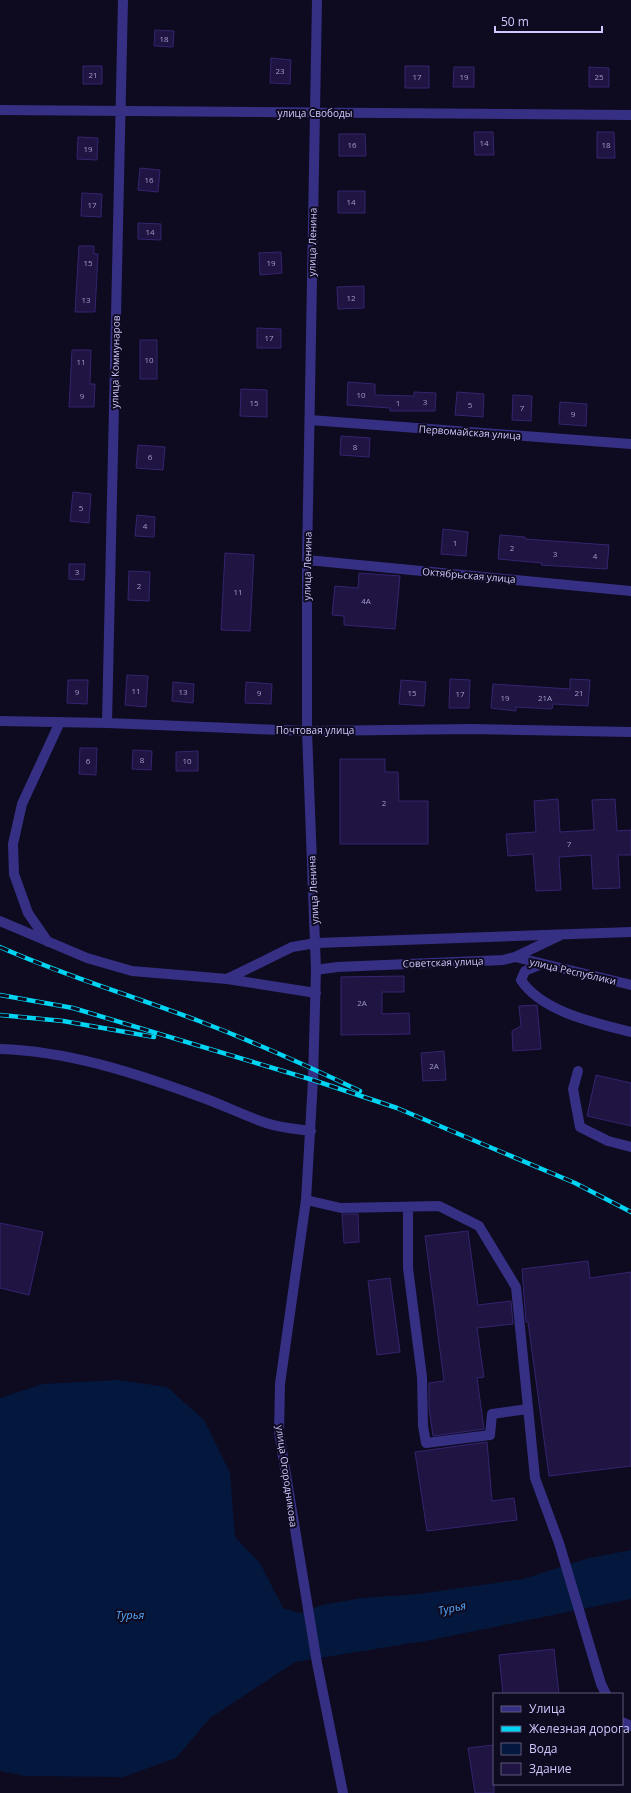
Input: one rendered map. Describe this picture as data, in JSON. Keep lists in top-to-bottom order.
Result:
{
  "streets": {
    "street": [
      "улица Свободы",
      "улица Ленина",
      "улица Коммунаров",
      "Первомайская улица",
      "Октябрьская улица",
      "Почтовая улица",
      "Советская улица",
      "улица Республики",
      "улица Огородникова"
    ]
  },
  "crossings": [
    ["улица Свободы", "улица Ленина"],
    ["улица Свободы", "улица Коммунаров"],
    ["улица Ленина", "Первомайская улица"],
    ["улица Ленина", "Октябрьская улица"],
    ["улица Ленина", "Почтовая улица"],
    ["улица Ленина", "Советская улица"],
    ["улица Ленина", "улица Огородникова"],
    ["улица Коммунаров", "Почтовая улица"],
    ["Советская улица", "улица Республики"]
  ],
  "water": ["Турья"],
  "house_numbers": [
    "18",
    "23",
    "21",
    "17",
    "19",
    "25",
    "14",
    "16",
    "18",
    "19",
    "16",
    "14",
    "17",
    "14",
    "15",
    "19",
    "12",
    "13",
    "17",
    "10",
    "11",
    "10",
    "9",
    "3",
    "15",
    "1",
    "5",
    "7",
    "9",
    "8",
    "6",
    "5",
    "4",
    "1",
    "2",
    "3",
    "4",
    "3",
    "2",
    "11",
    "4А",
    "11",
    "9",
    "13",
    "9",
    "15",
    "21",
    "17",
    "19",
    "21А",
    "8",
    "6",
    "10",
    "2",
    "7",
    "2А",
    "2А"
  ],
  "legend": [
    "Улица",
    "Железная дорога",
    "Вода",
    "Здание"
  ],
  "scale_bar": "50 m"
}
